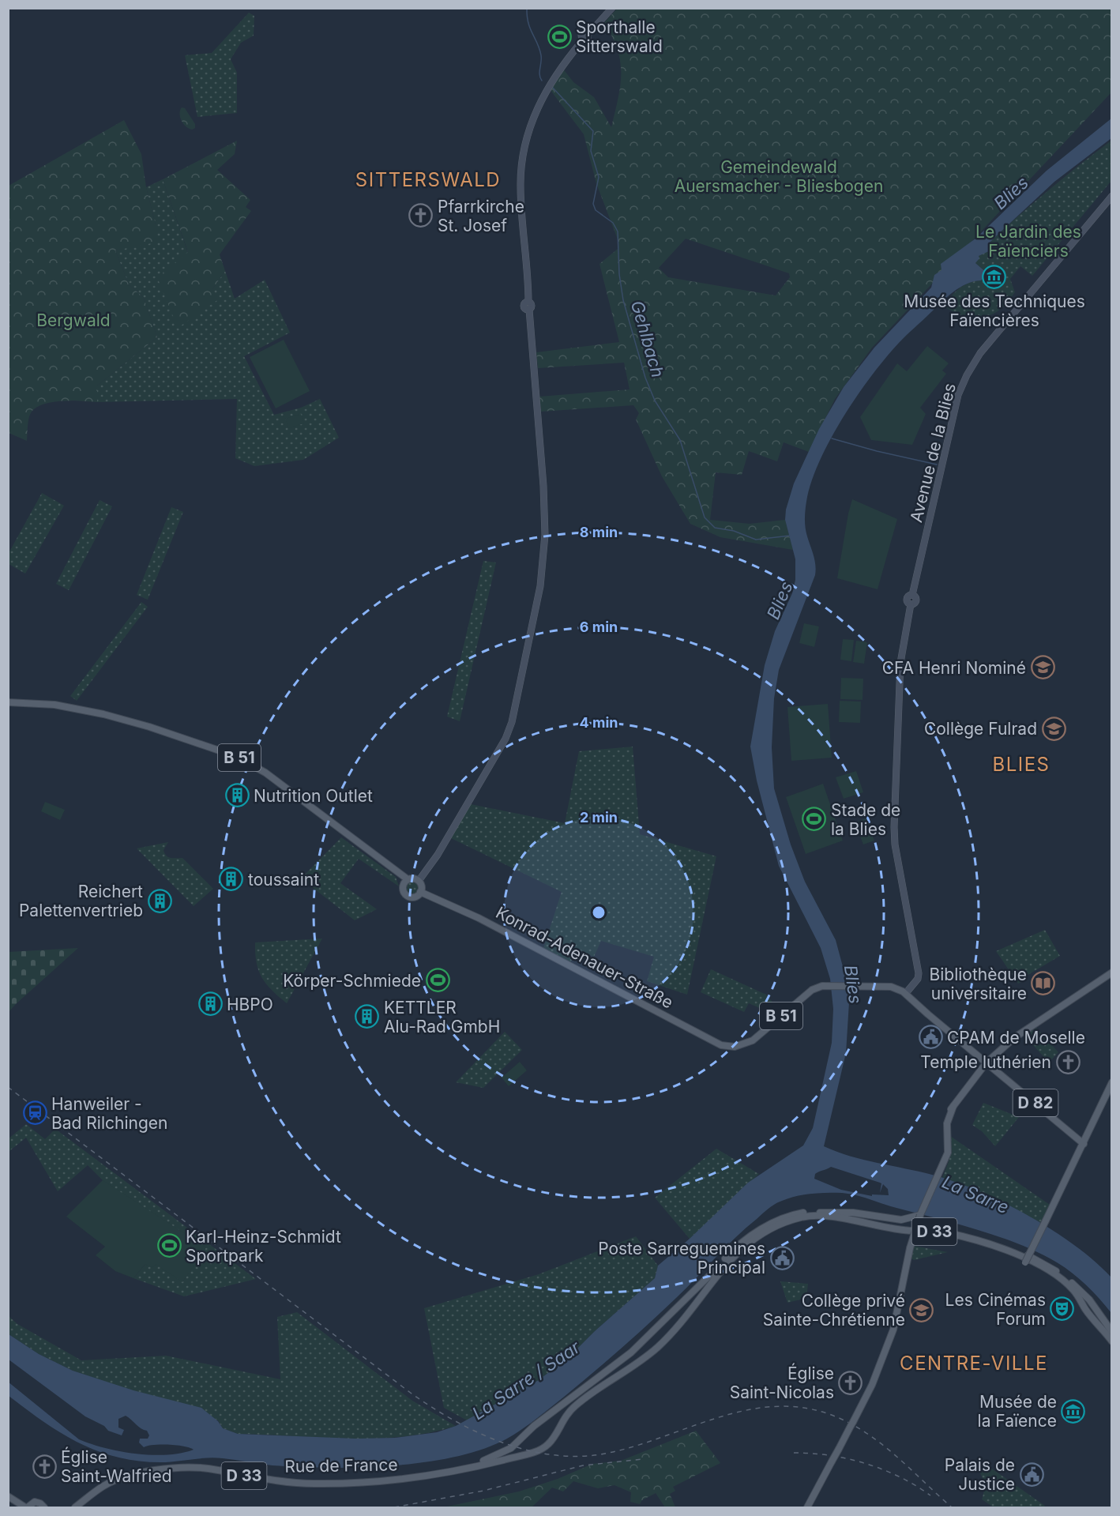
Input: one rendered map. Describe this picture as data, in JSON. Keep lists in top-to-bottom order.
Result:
{
  "streets": {
    "main road": [
      "Avenue de la Blies",
      "B 51",
      "Konrad-Adenauer-Straße",
      "D 82",
      "D 33",
      "Rue de France"
    ]
  },
  "crossings": [
    ["Avenue de la Blies", "Konrad-Adenauer-Straße"],
    ["Avenue de la Blies", "D 82"],
    ["B 51", "Konrad-Adenauer-Straße"],
    ["Konrad-Adenauer-Straße", "D 82"],
    ["D 33", "Rue de France"]
  ],
  "districts": ["SITTERSWALD", "BLIES", "CENTRE-VILLE"],
  "water": [
    "Blies",
    "Gehlbach",
    "La Sarre",
    "La Sarre / Saar"
  ],
  "parks": ["Gemeindewald Auersmacher - Bliesbogen", "Le Jardin des Faïenciers", "Bergwald"],
  "places": {
    "sports": [
      "Sporthalle Sitterswald",
      "Stade de la Blies",
      "Körper-Schmiede",
      "Karl-Heinz-Schmidt Sportpark"
    ],
    "church": [
      "Pfarrkirche St. Josef",
      "Temple luthérien",
      "Église Saint-Nicolas",
      "Église Saint-Walfried"
    ],
    "museum": ["Musée des Techniques Faïencières", "Musée de la Faïence"],
    "school or university": ["CFA Henri Nominé", "Collège Fulrad", "Collège privé Sainte-Chrétienne"],
    "building": [
      "Nutrition Outlet",
      "toussaint",
      "Reichert Palettenvertrieb",
      "HBPO",
      "KETTLER Alu-Rad GmbH"
    ],
    "library": ["Bibliothèque universitaire"],
    "public building": ["CPAM de Moselle", "Poste Sarreguemines Principal", "Palais de Justice"],
    "station": ["Hanweiler - Bad Rilchingen"],
    "theatre": ["Les Cinémas Forum"]
  },
  "rings": [
    "8 min",
    "6 min",
    "4 min",
    "2 min"
  ]
}
